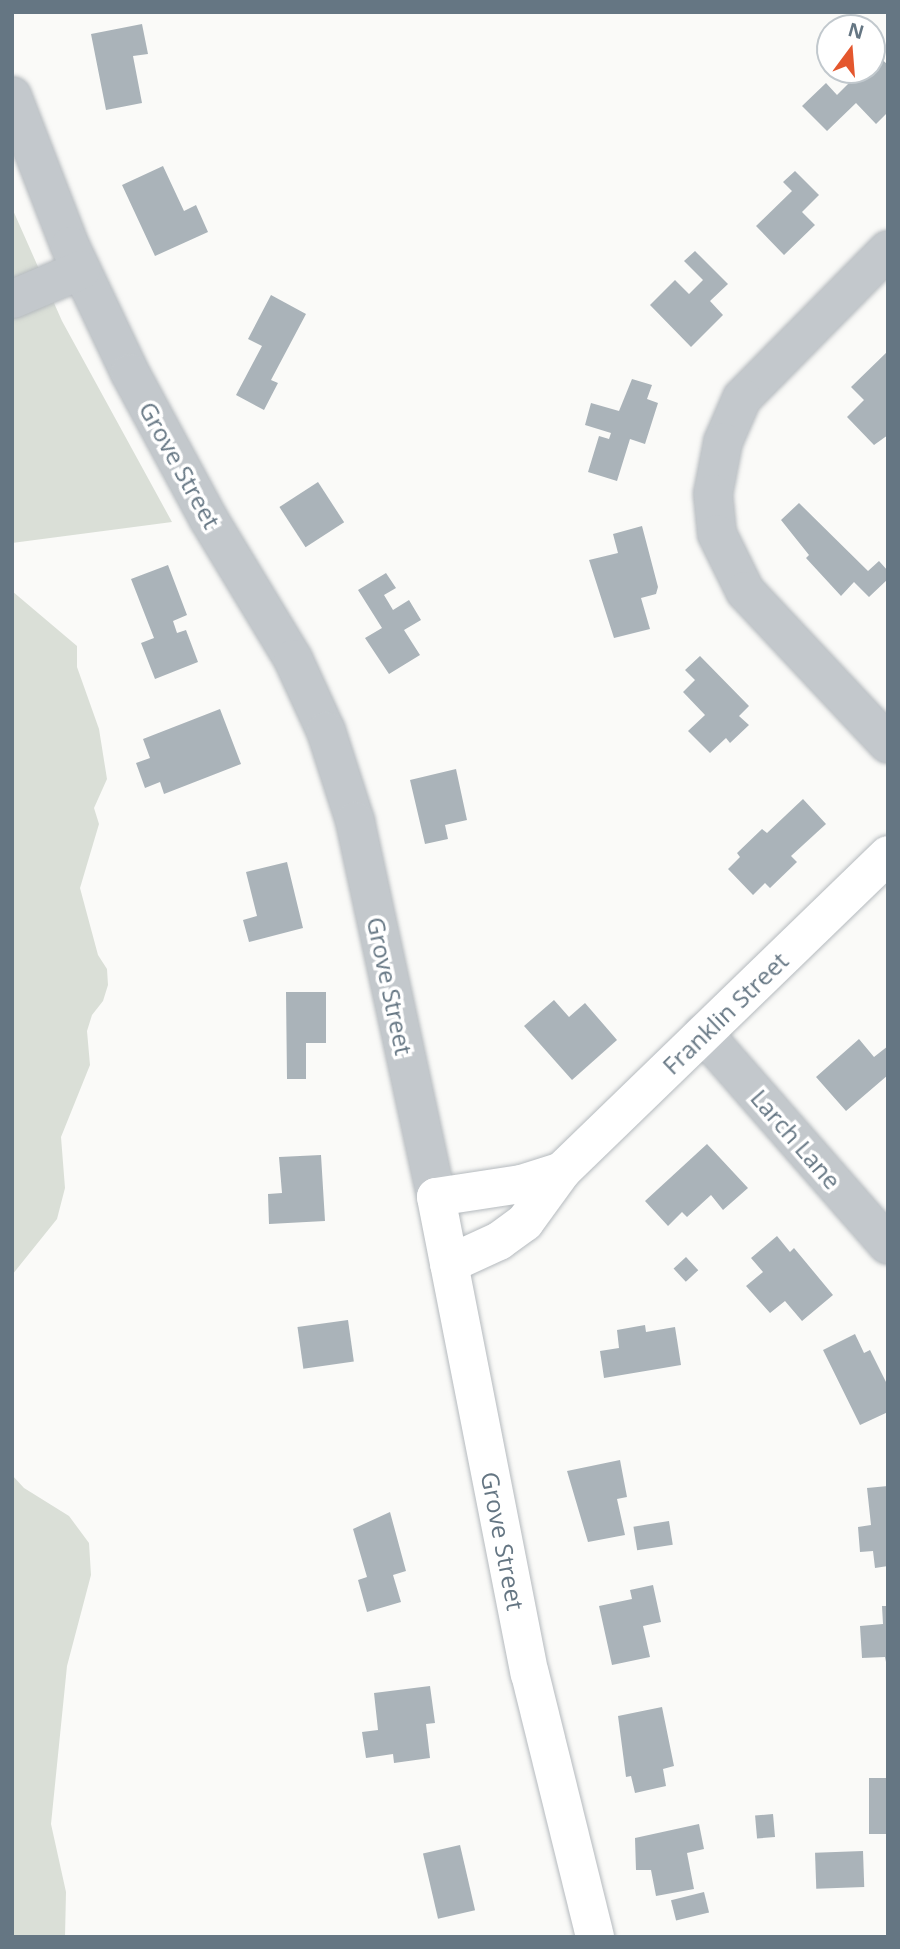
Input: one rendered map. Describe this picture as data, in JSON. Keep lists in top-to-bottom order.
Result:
{
  "streets": {
    "main road": ["Grove Street", "Franklin Street"],
    "street": ["Larch Lane"]
  },
  "crossings": [
    ["Grove Street", "Franklin Street"],
    ["Franklin Street", "Larch Lane"]
  ],
  "north": "top"
}
